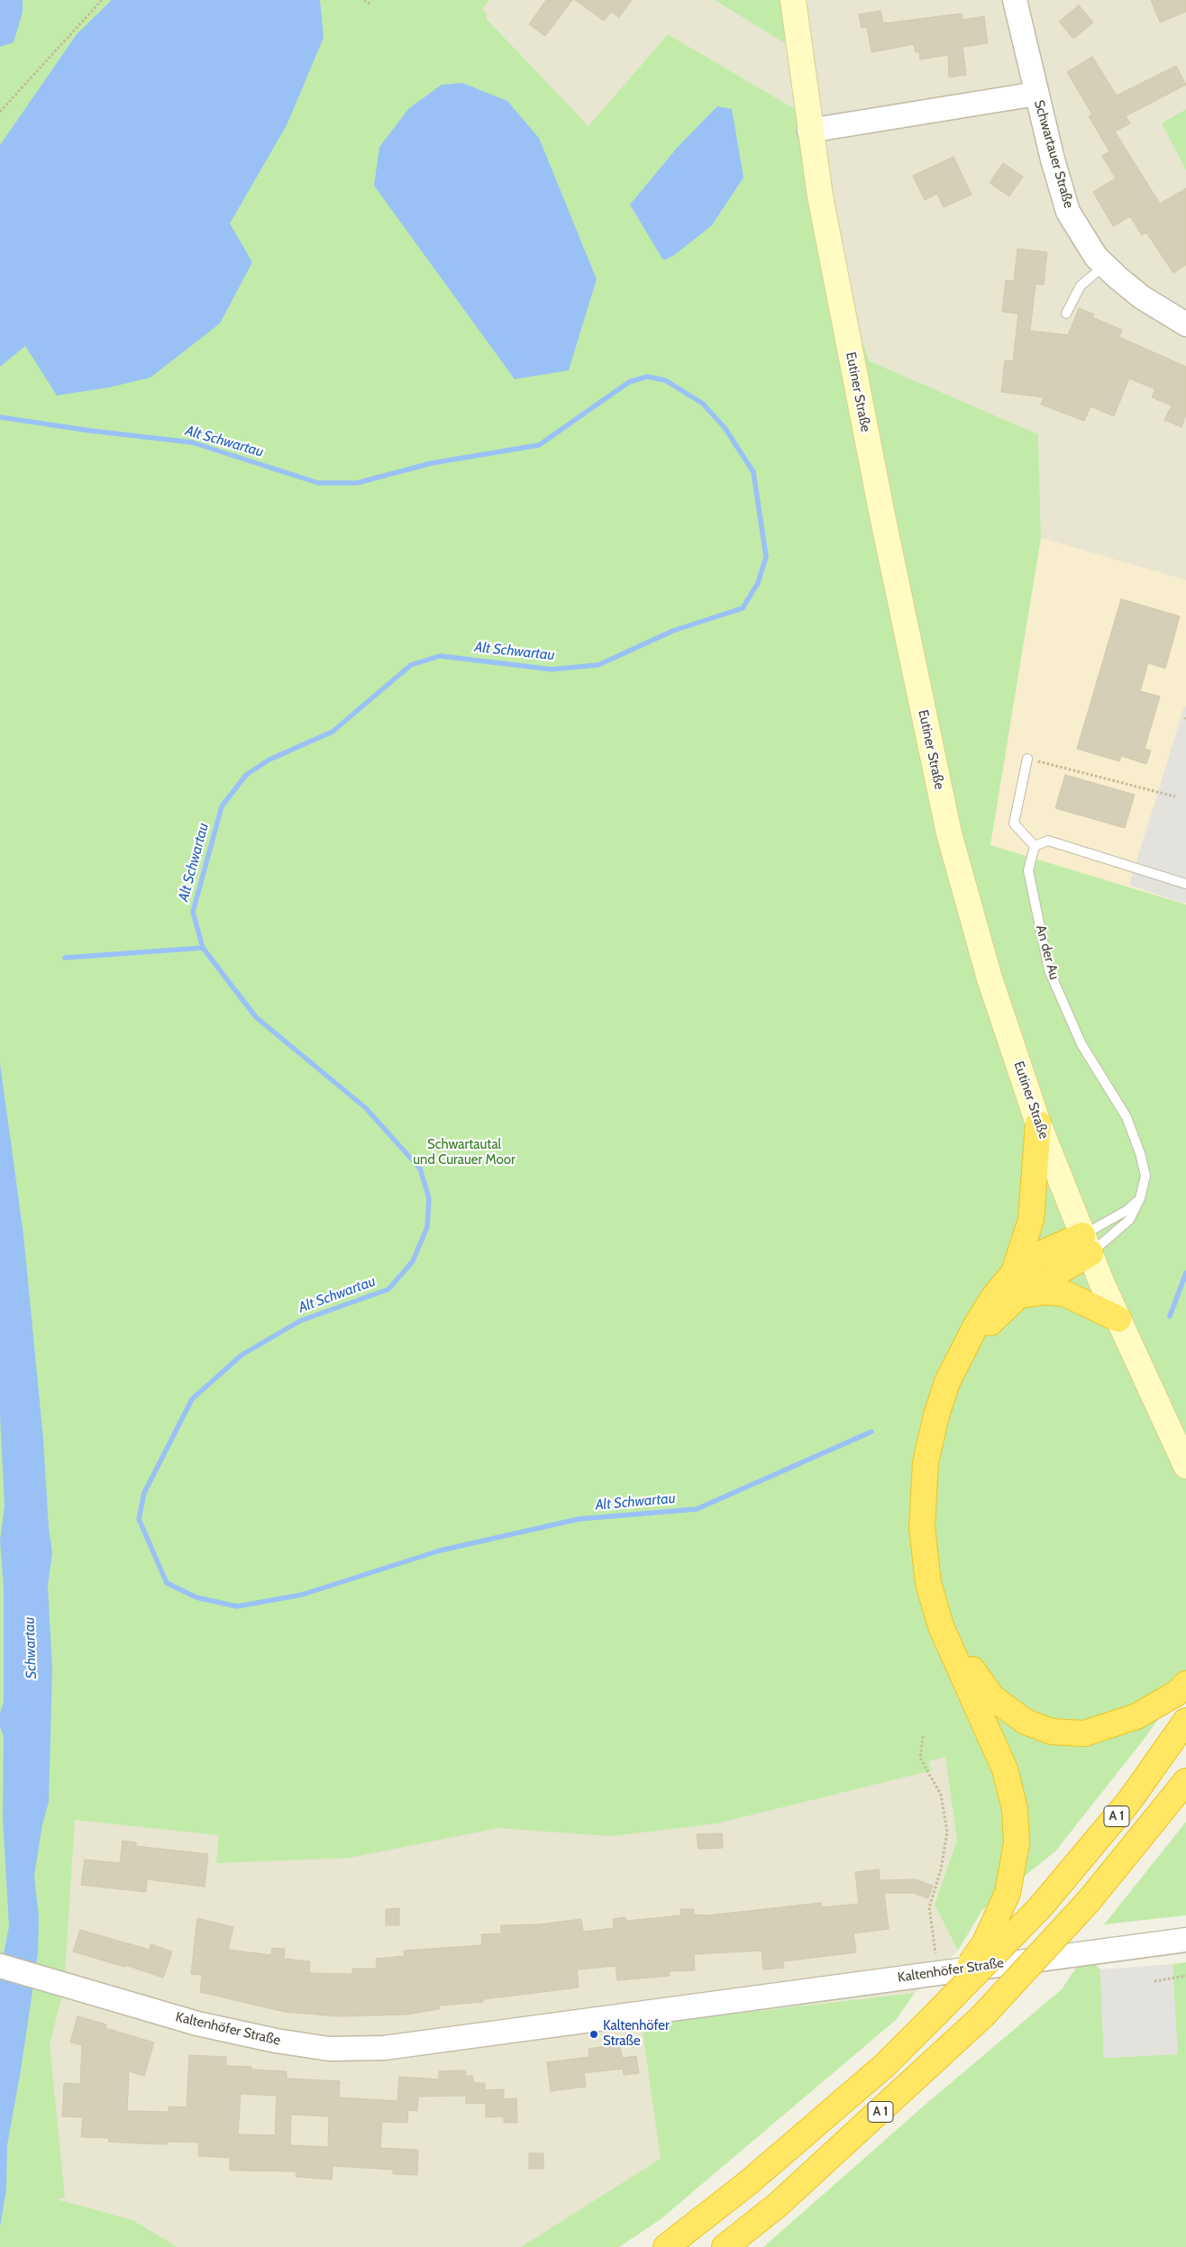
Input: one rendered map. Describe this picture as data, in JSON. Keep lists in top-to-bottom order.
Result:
{
  "streets": {
    "highway": ["A 1"],
    "main road": ["Eutiner Straße"],
    "street": ["Schwartauer Straße", "Kaltenhöfer Straße"],
    "lane": ["An der Au"]
  },
  "crossings": [
    ["Schwartauer Straße", "Eutiner Straße"],
    ["Eutiner Straße", "An der Au"]
  ],
  "water": ["Alt Schwartau", "Schwartau"],
  "parks": ["Schwartautal und Curauer Moor"],
  "places": ["Kaltenhöfer Straße"]
}
